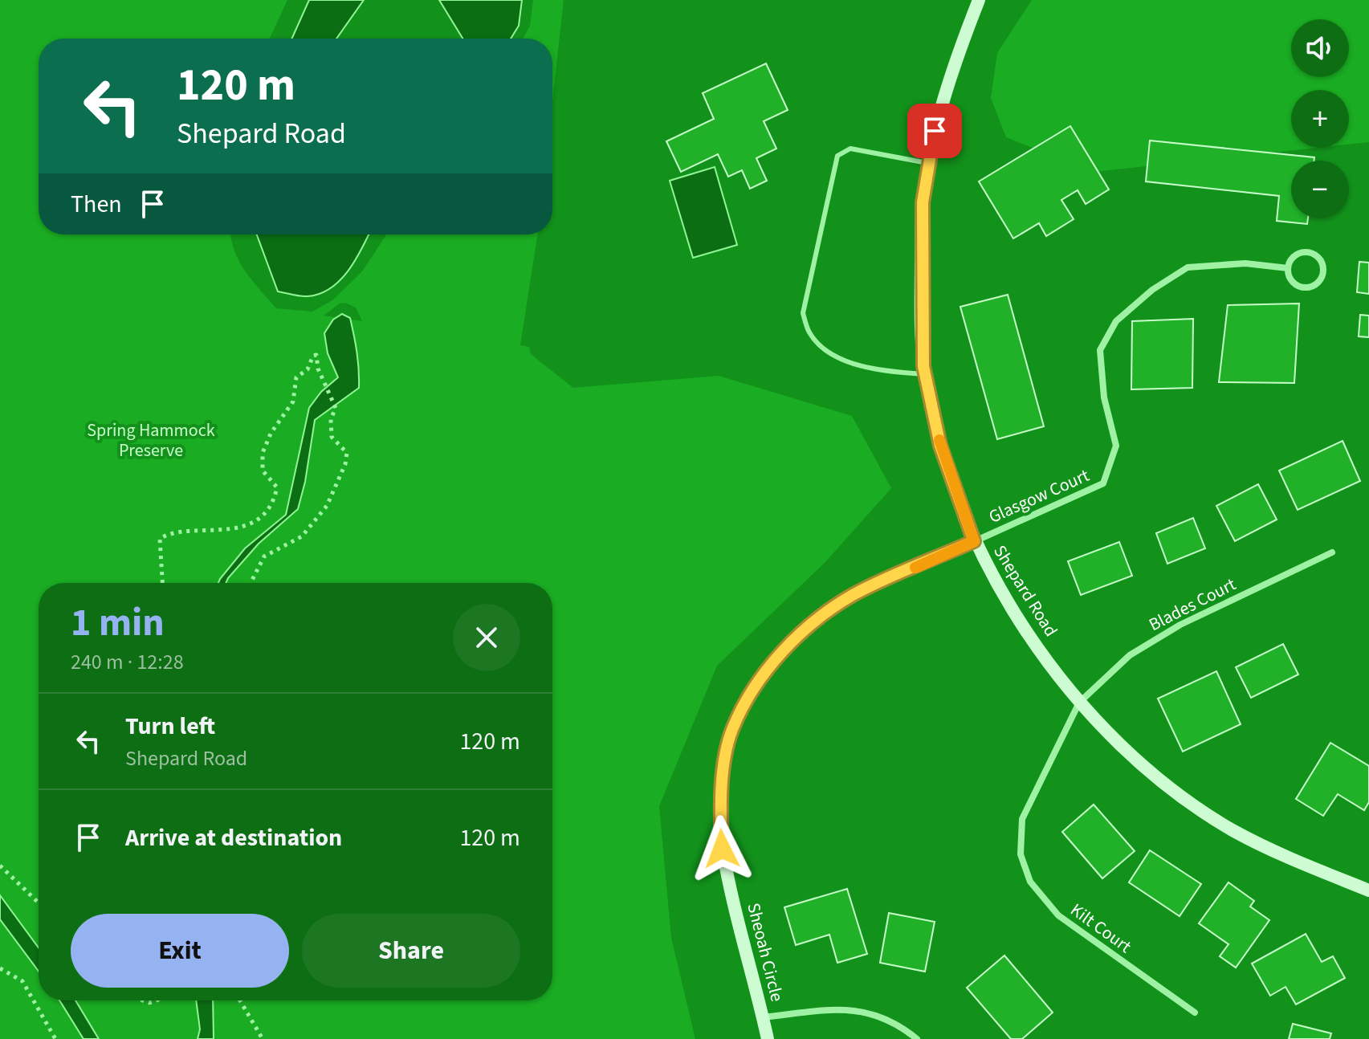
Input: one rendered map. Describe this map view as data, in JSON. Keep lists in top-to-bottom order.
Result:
{
  "streets": {
    "street": [
      "Glasgow Court",
      "Shepard Road",
      "Blades Court",
      "Kilt Court",
      "Sheoah Circle"
    ]
  },
  "crossings": [
    ["Glasgow Court", "Shepard Road"],
    ["Glasgow Court", "Sheoah Circle"],
    ["Shepard Road", "Blades Court"],
    ["Shepard Road", "Kilt Court"],
    ["Shepard Road", "Sheoah Circle"],
    ["Blades Court", "Kilt Court"]
  ],
  "parks": ["Spring Hammock Preserve"],
  "page": {
    "map_buttons": ["+", "−"],
    "turn": ["120 m", "Shepard Road"],
    "then": "Then",
    "heading": ["1 min", "240 m · 12:28"],
    "list": [
      {
        "name": "Turn left",
        "note": "Shepard Road",
        "value": "120 m"
      },
      {
        "name": "Arrive at destination",
        "value": "120 m"
      }
    ],
    "buttons": ["Exit", "Share"]
  }
}
